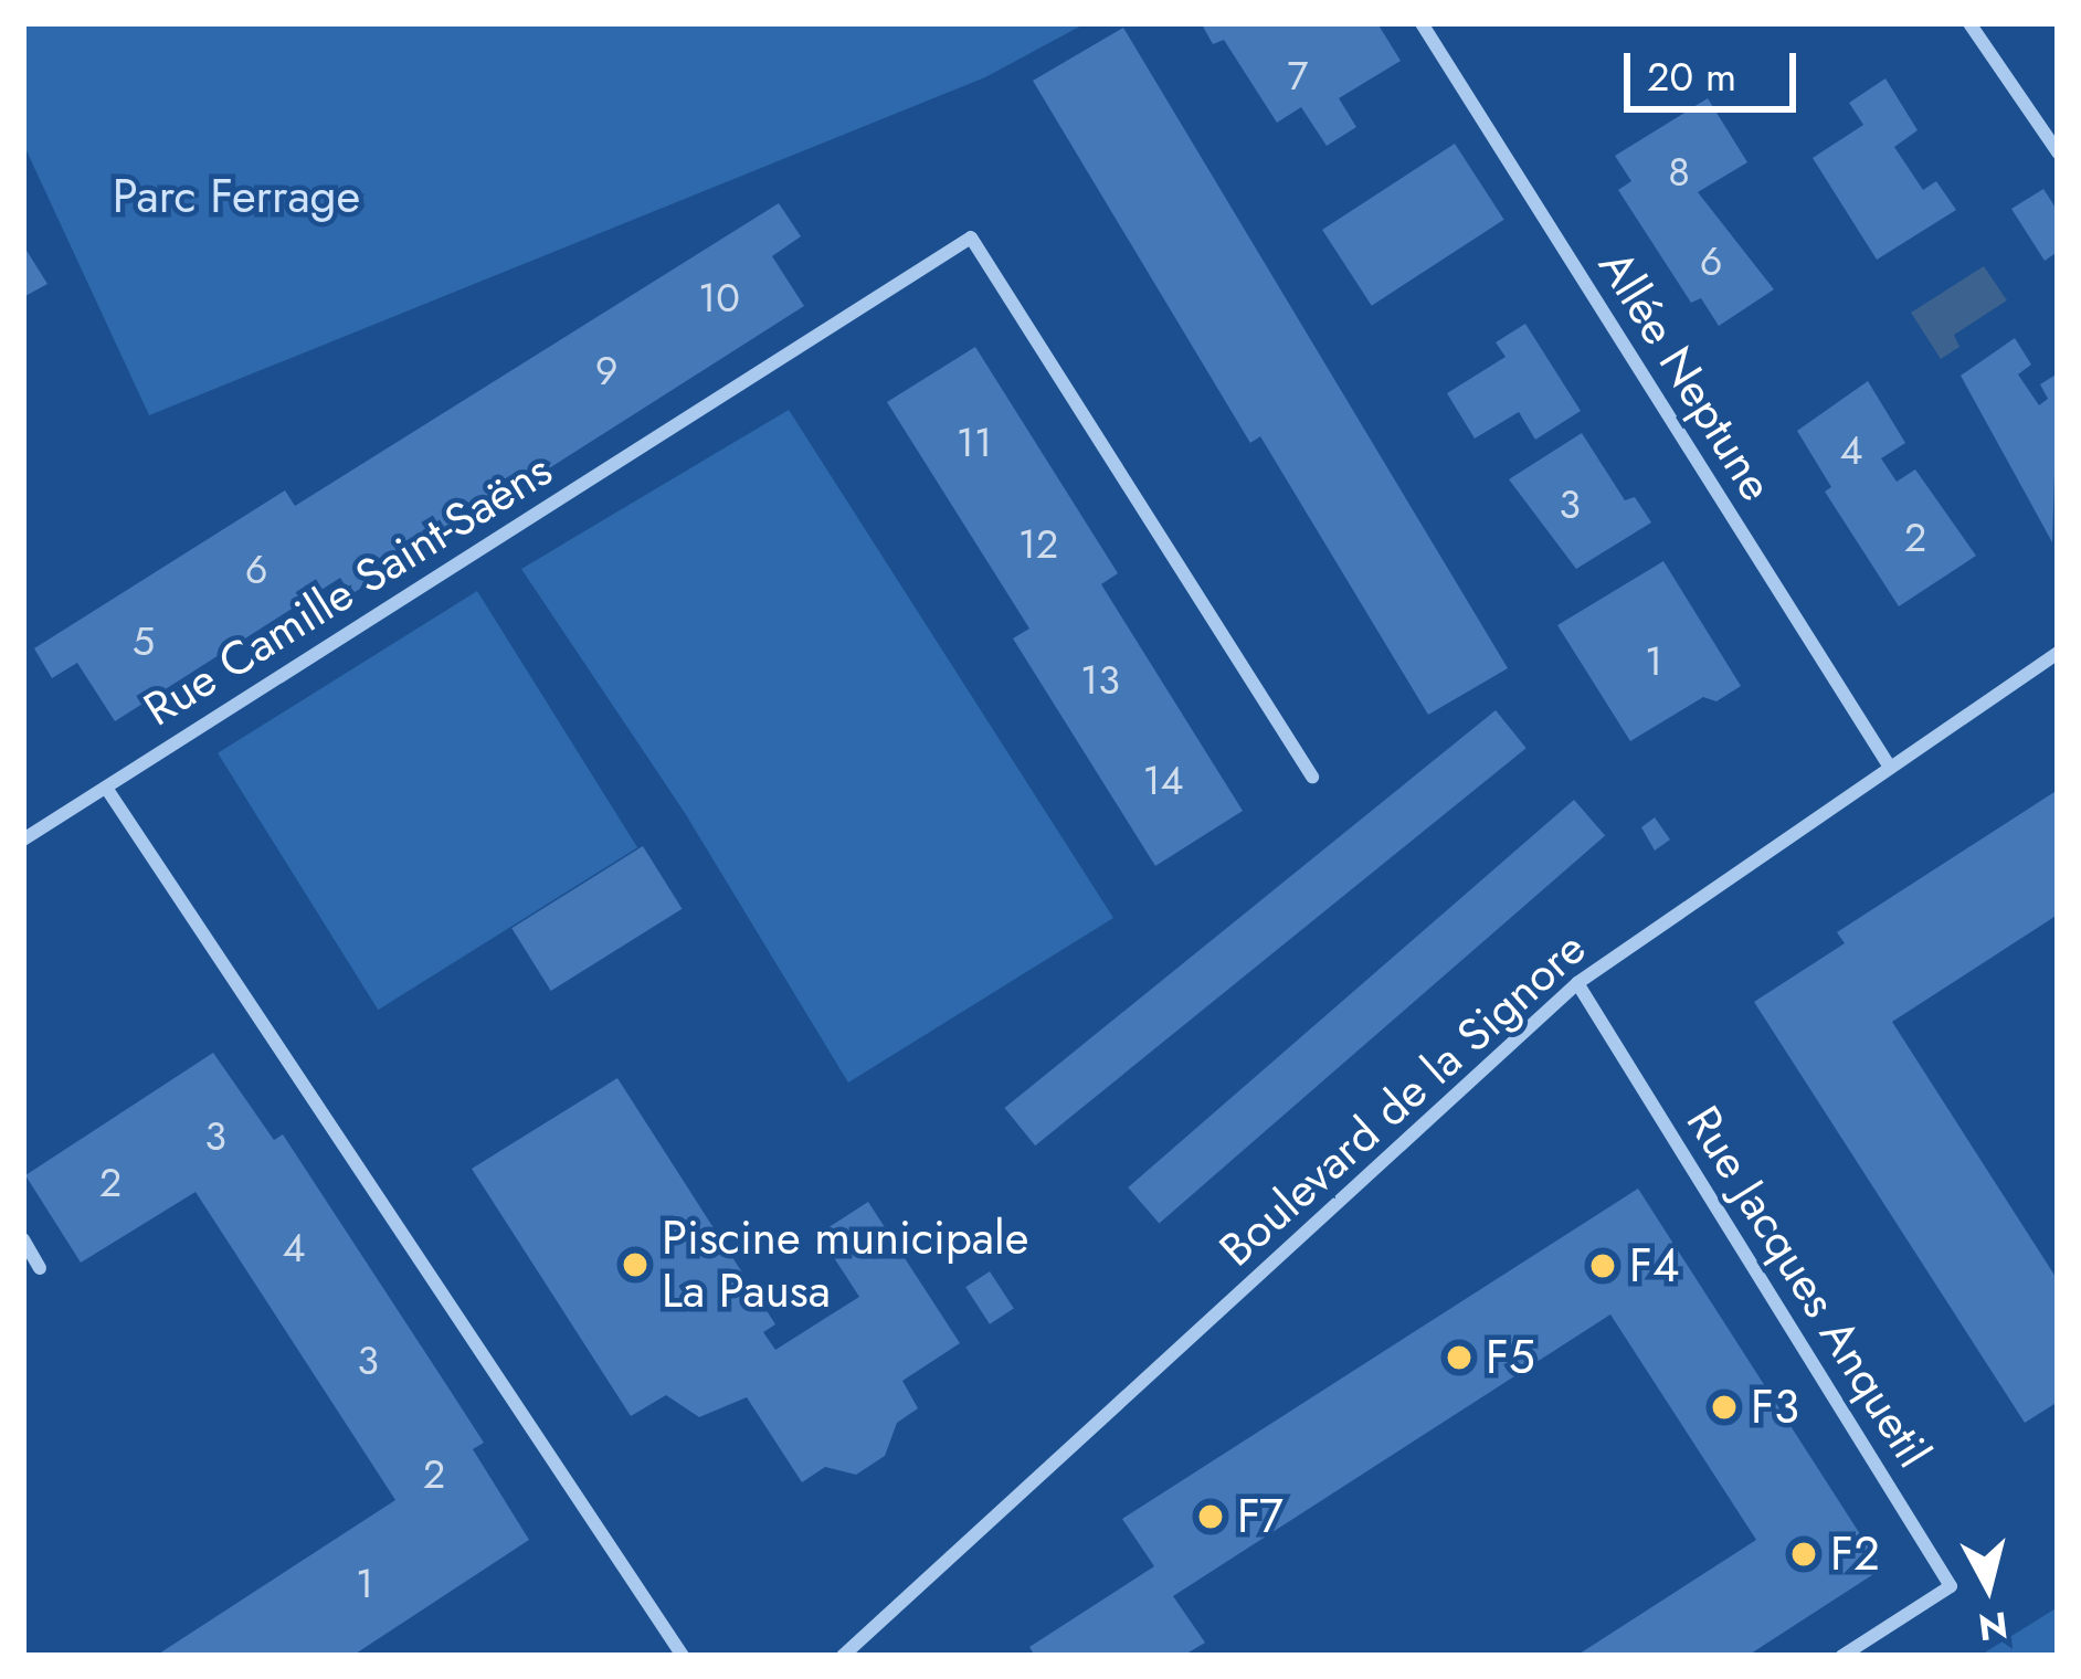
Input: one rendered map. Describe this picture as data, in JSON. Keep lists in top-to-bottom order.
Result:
{
  "streets": {
    "street": [
      "Allée Neptune",
      "Rue Camille Saint-Saëns",
      "Boulevard de la Signore",
      "Rue Jacques Anquetil"
    ]
  },
  "crossings": [
    ["Allée Neptune", "Boulevard de la Signore"],
    ["Boulevard de la Signore", "Rue Jacques Anquetil"]
  ],
  "parks": ["Parc Ferrage"],
  "places": [
    "Piscine municipale La Pausa",
    "F4",
    "F5",
    "F3",
    "F7",
    "F2"
  ],
  "house_numbers": [
    "7",
    "8",
    "6",
    "10",
    "9",
    "11",
    "4",
    "3",
    "2",
    "12",
    "6",
    "5",
    "1",
    "13",
    "14",
    "3",
    "2",
    "4",
    "3",
    "2",
    "1"
  ],
  "scale_bar": "20 m",
  "north": "bottom"
}
